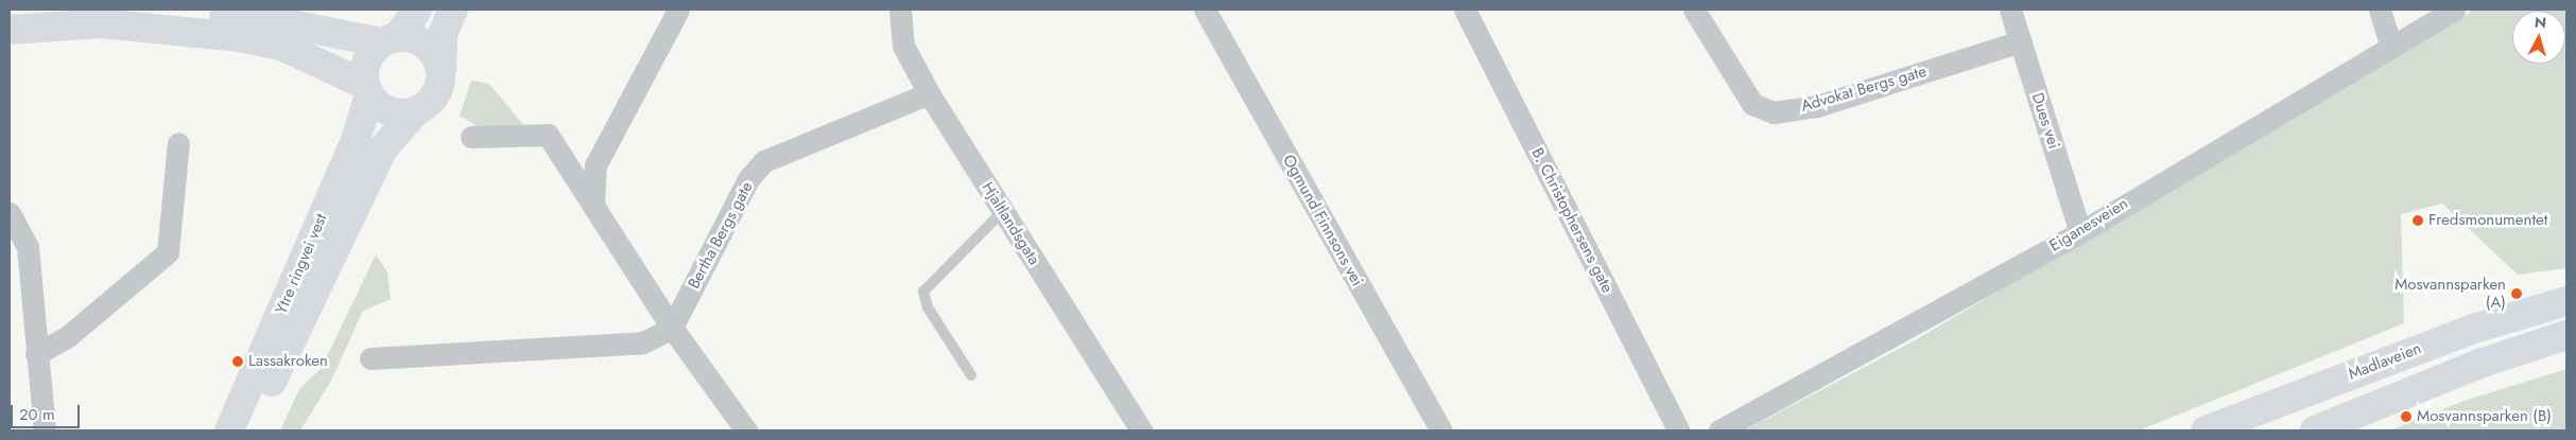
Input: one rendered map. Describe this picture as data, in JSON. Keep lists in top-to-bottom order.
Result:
{
  "streets": {
    "main road": ["Ytre ringvei vest", "Madlaveien"],
    "street": [
      "Advokat Bergs gate",
      "Dues vei",
      "Ogmund Finnsons vei",
      "B. Christophersens gate",
      "Hjaltlandsgata",
      "Eiganesveien",
      "Bertha Bergs gate"
    ]
  },
  "crossings": [
    ["Advokat Bergs gate", "Dues vei"],
    ["Dues vei", "Eiganesveien"],
    ["Hjaltlandsgata", "Bertha Bergs gate"]
  ],
  "places": [
    "Fredsmonumentet",
    "Mosvannsparken (A)",
    "Lassakroken",
    "Mosvannsparken (B)"
  ],
  "scale_bar": "20 m",
  "north": "top"
}
